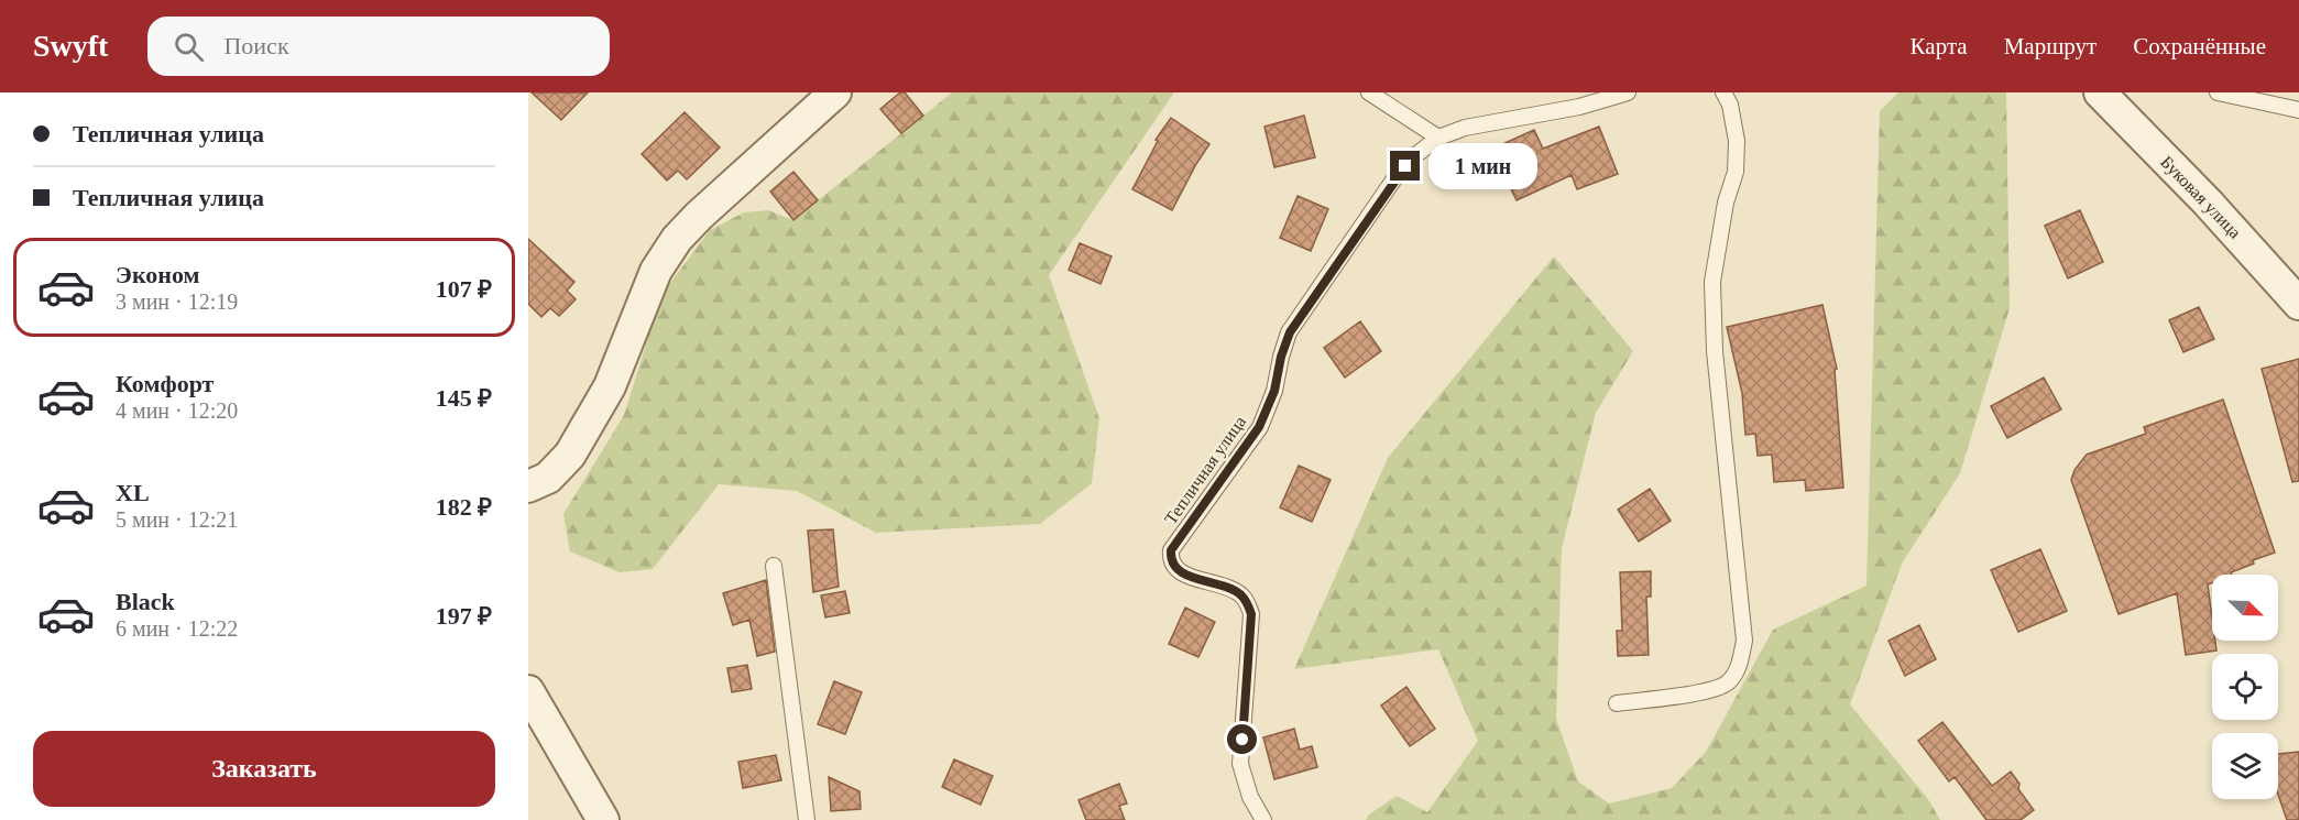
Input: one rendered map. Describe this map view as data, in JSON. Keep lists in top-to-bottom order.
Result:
{
  "streets": {
    "street": ["Буковая улица"],
    "lane": ["Тепличная улица"]
  },
  "north": "bottom right",
  "page": {
    "header": "Swyft",
    "search": "Поиск",
    "nav": ["Карта", "Маршрут", "Сохранённые"],
    "banner": ["Тепличная улица", "Тепличная улица"],
    "bubble": "1 мин",
    "list": [
      {
        "name": "Эконом",
        "note": "3 мин · 12:19",
        "value": "107 ₽"
      },
      {
        "name": "Комфорт",
        "note": "4 мин · 12:20",
        "value": "145 ₽"
      },
      {
        "name": "XL",
        "note": "5 мин · 12:21",
        "value": "182 ₽"
      },
      {
        "name": "Black",
        "note": "6 мин · 12:22",
        "value": "197 ₽"
      }
    ],
    "buttons": "Заказать"
  }
}
